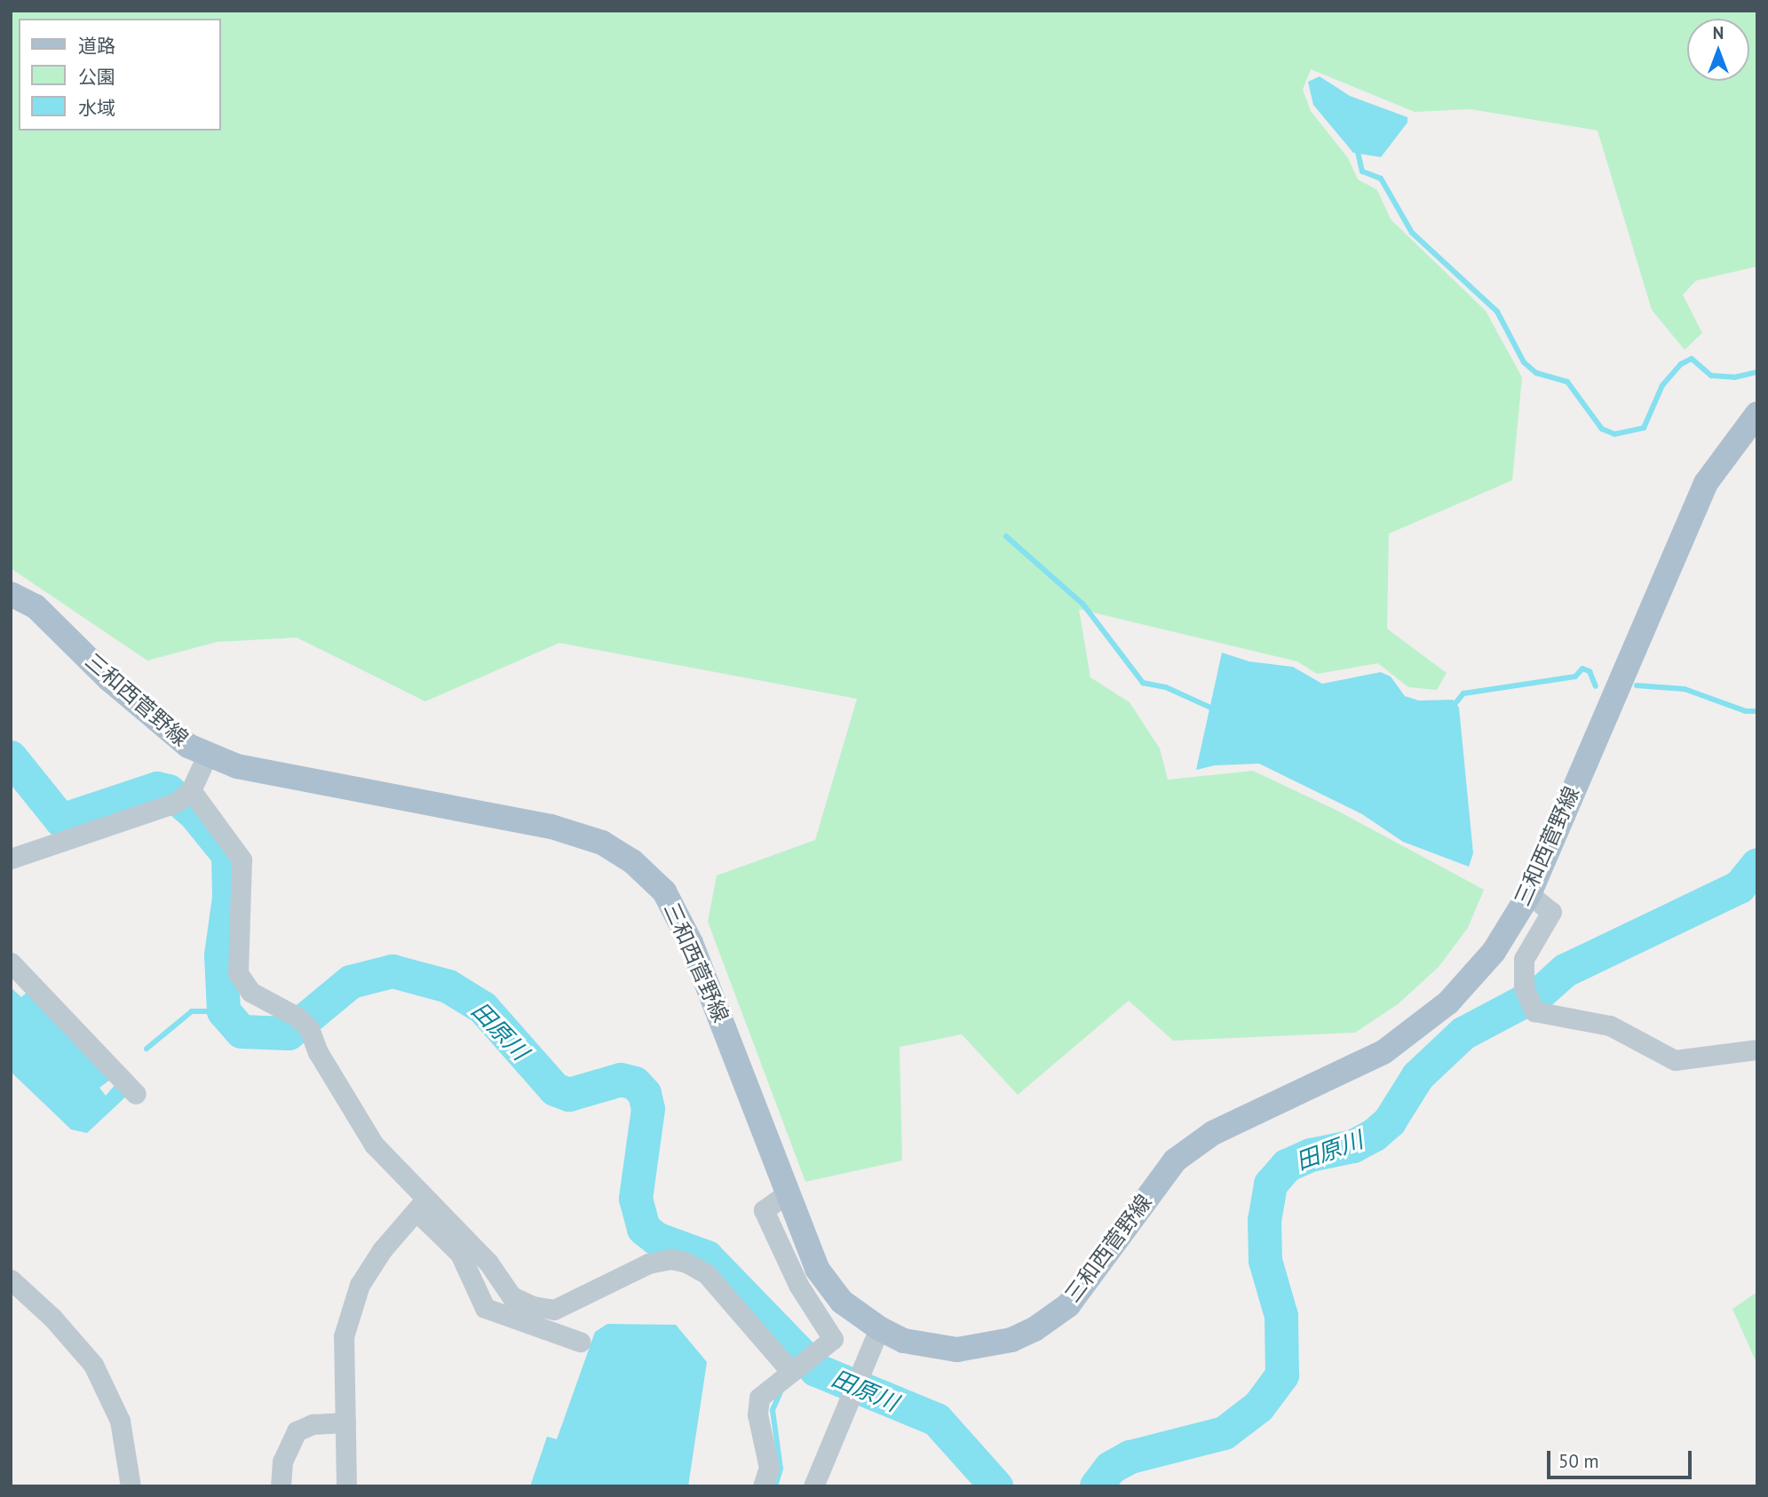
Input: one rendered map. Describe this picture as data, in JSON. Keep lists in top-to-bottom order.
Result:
{
  "streets": {
    "main road": ["三和西菅野線"]
  },
  "water": ["田原川"],
  "legend": ["道路", "公園", "水域"],
  "scale_bar": "50 m",
  "north": "top"
}
